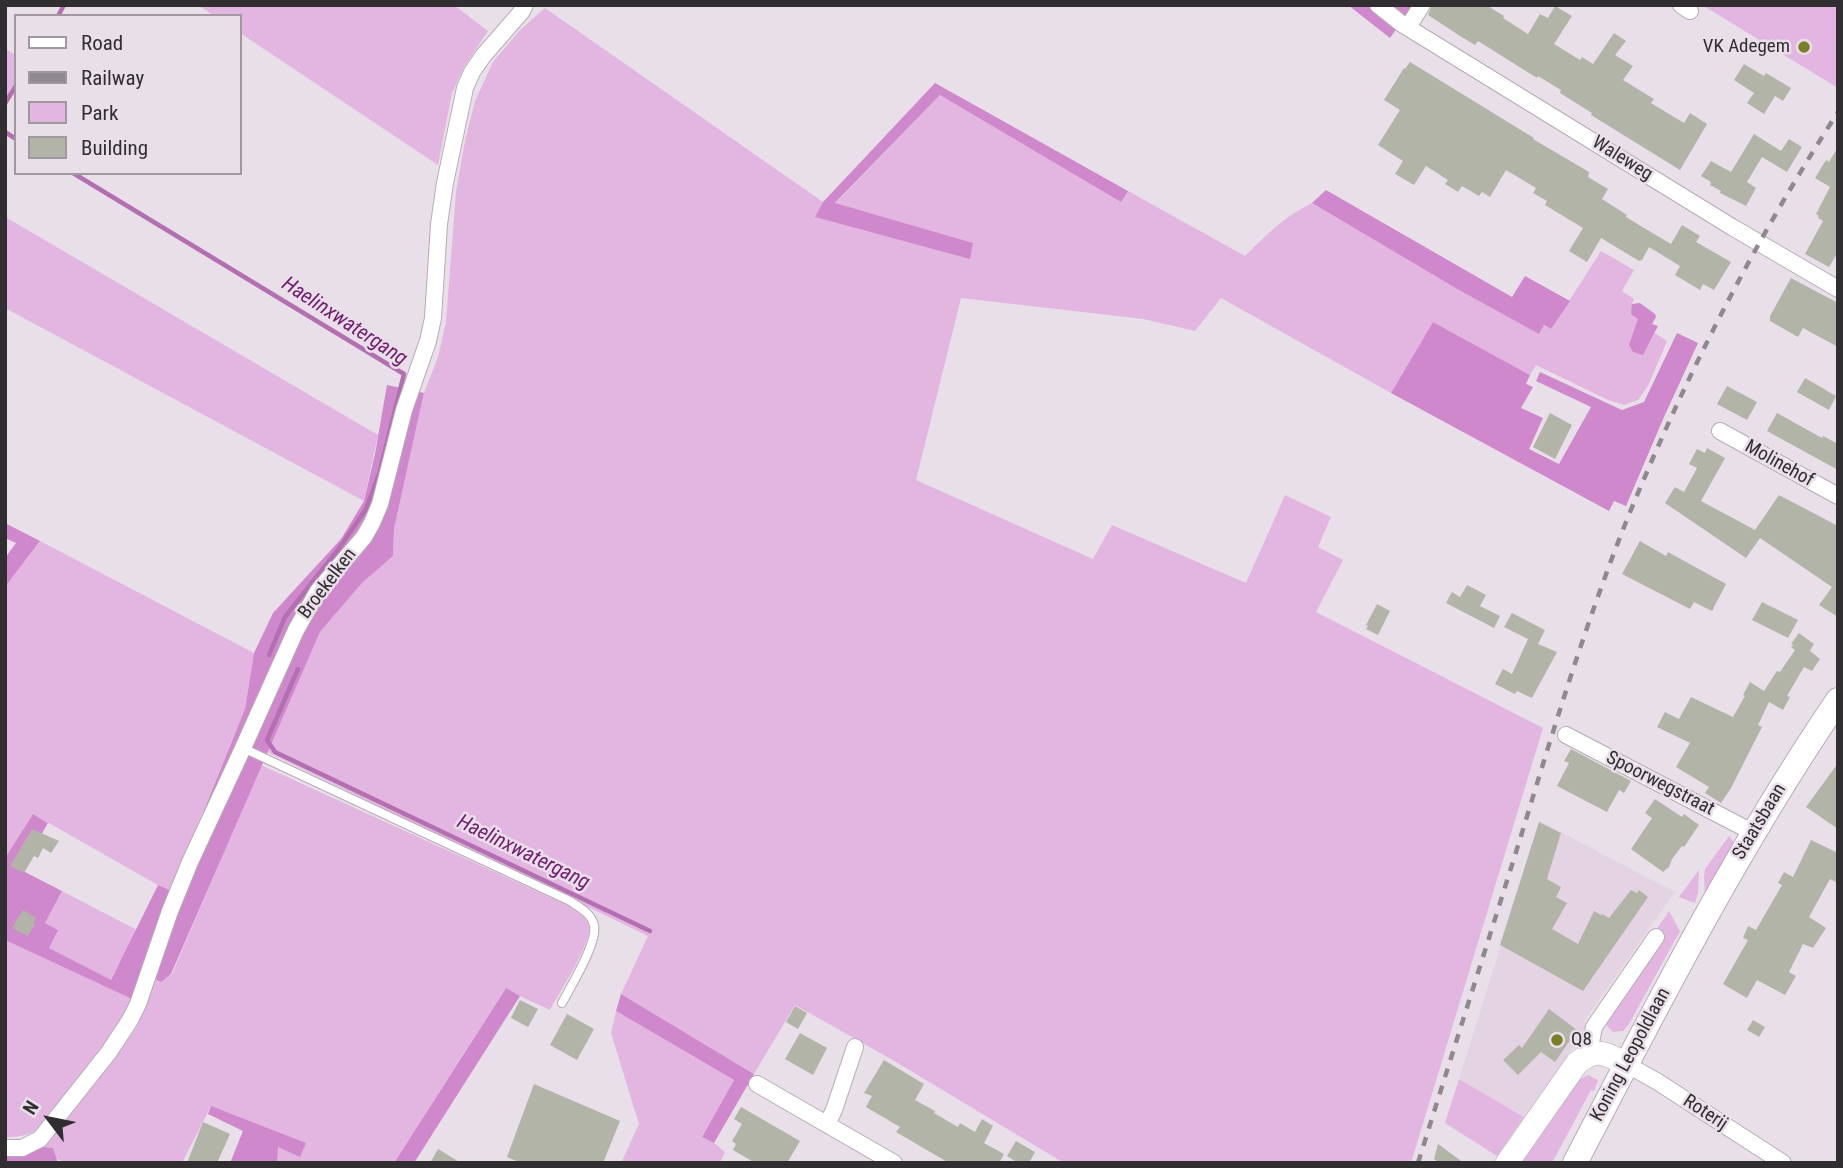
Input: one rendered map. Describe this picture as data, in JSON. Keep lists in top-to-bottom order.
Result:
{
  "streets": {
    "main road": ["Staatsbaan", "Koning Leopoldlaan"],
    "street": [
      "Waleweg",
      "Molinehof",
      "Broekelken",
      "Spoorwegstraat",
      "Roterij"
    ]
  },
  "crossings": [
    ["Spoorwegstraat", "Staatsbaan"],
    ["Staatsbaan", "Koning Leopoldlaan"],
    ["Koning Leopoldlaan", "Roterij"]
  ],
  "water": ["Haelinxwatergang"],
  "places": ["VK Adegem", "Q8"],
  "legend": [
    "Road",
    "Railway",
    "Park",
    "Building"
  ],
  "north": "top left"
}
